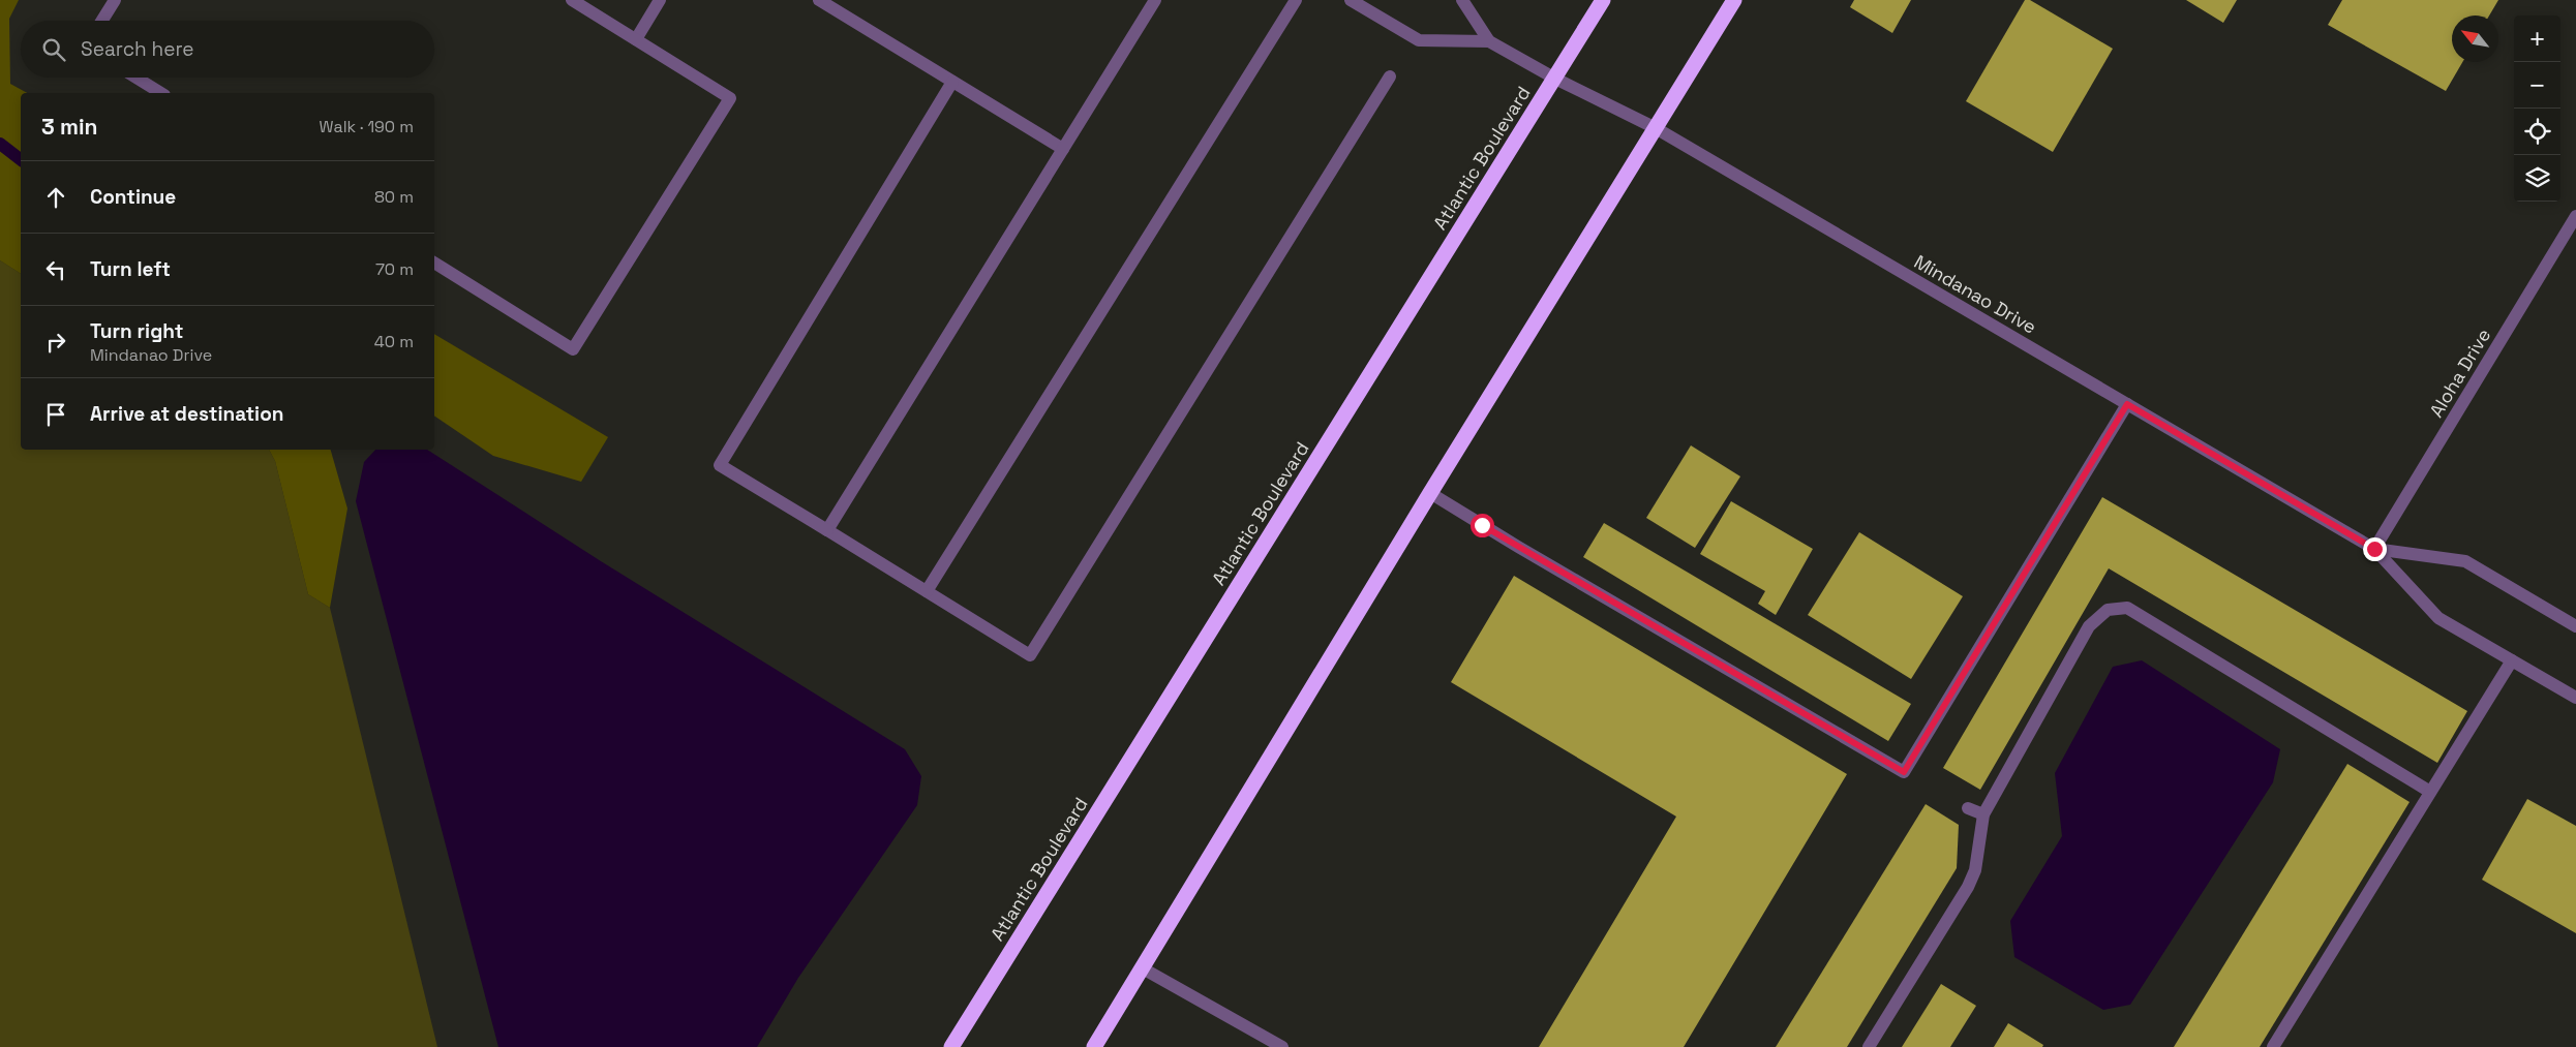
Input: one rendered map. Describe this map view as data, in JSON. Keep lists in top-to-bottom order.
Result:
{
  "streets": {
    "highway": ["Atlantic Boulevard"],
    "street": ["Mindanao Drive", "Aloha Drive"]
  },
  "crossings": [
    ["Atlantic Boulevard", "Mindanao Drive"],
    ["Mindanao Drive", "Aloha Drive"]
  ],
  "north": "top left",
  "page": {
    "map_buttons": ["+", "−"],
    "search": "Search here",
    "heading": ["3 min", "Walk · 190 m"],
    "list": [
      ["Continue", "80 m"],
      ["Turn left", "70 m"],
      ["Turn right", "Mindanao Drive", "40 m"],
      "Arrive at destination"
    ]
  }
}
